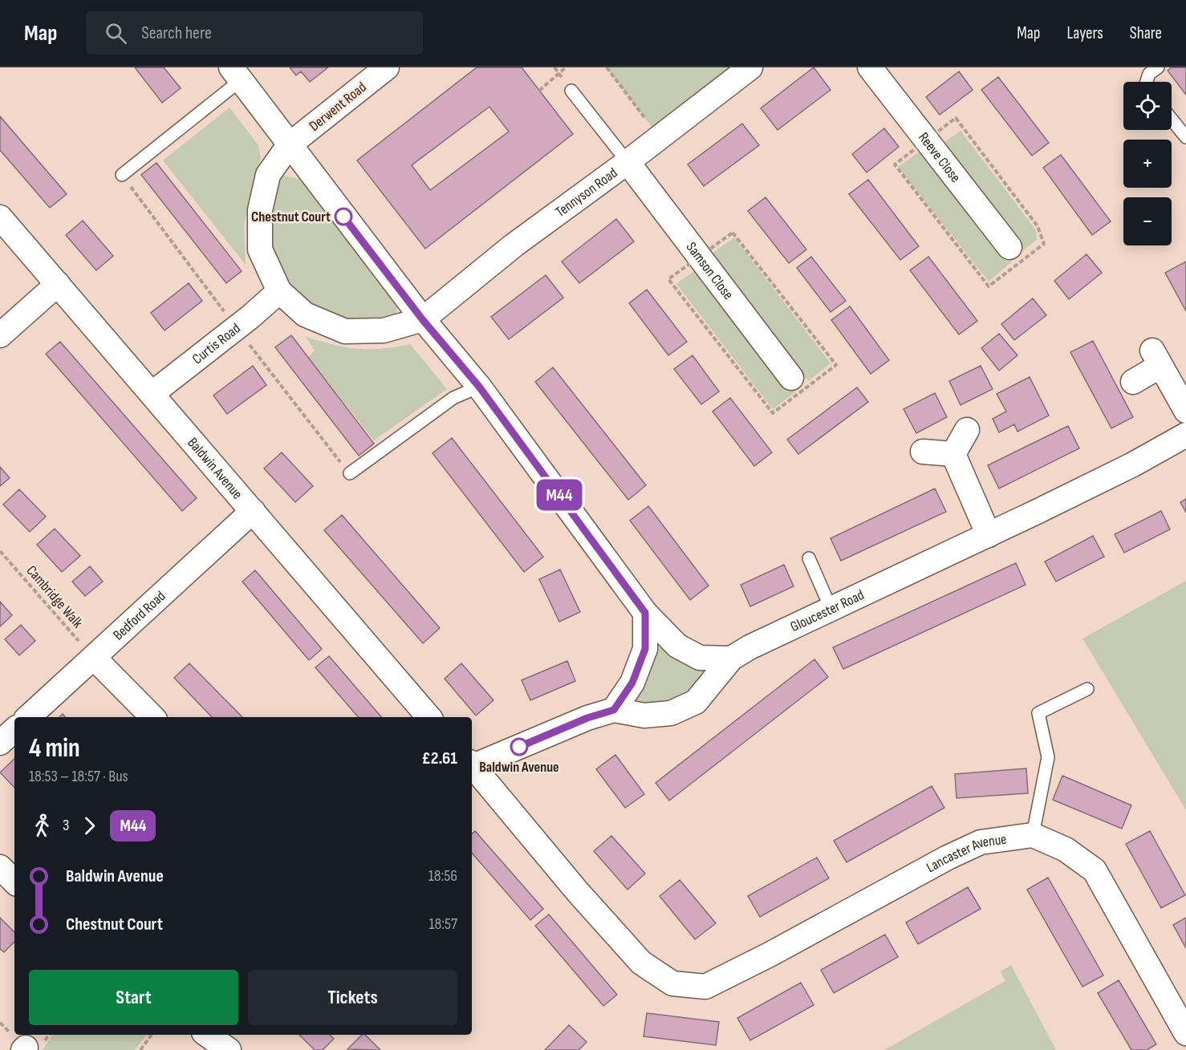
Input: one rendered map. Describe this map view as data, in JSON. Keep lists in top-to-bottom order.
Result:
{
  "streets": {
    "street": [
      "Derwent Road",
      "Reeve Close",
      "Tennyson Road",
      "Samson Close",
      "Curtis Road",
      "Baldwin Avenue",
      "Gloucester Road",
      "Bedford Road",
      "Lancaster Avenue"
    ],
    "path": ["Cambridge Walk"]
  },
  "crossings": [
    ["Derwent Road", "Curtis Road"],
    ["Tennyson Road", "Samson Close"],
    ["Curtis Road", "Baldwin Avenue"],
    ["Baldwin Avenue", "Bedford Road"],
    ["Cambridge Walk", "Bedford Road"],
    ["Gloucester Road", "Lancaster Avenue"]
  ],
  "places": ["Chestnut Court", "Baldwin Avenue"],
  "lines": ["bus line M44"],
  "page": {
    "header": "Map",
    "search": "Search here",
    "nav": ["Map", "Layers", "Share"],
    "on_map": "M44",
    "map_buttons": ["+", "−"],
    "heading": ["4 min", "18:53 – 18:57 · Bus", "£2.61"],
    "legs": ["3", "M44"],
    "list": [
      {
        "name": "Baldwin Avenue",
        "value": "18:56"
      },
      {
        "name": "Chestnut Court",
        "value": "18:57"
      }
    ],
    "buttons": ["Start", "Tickets"]
  }
}
